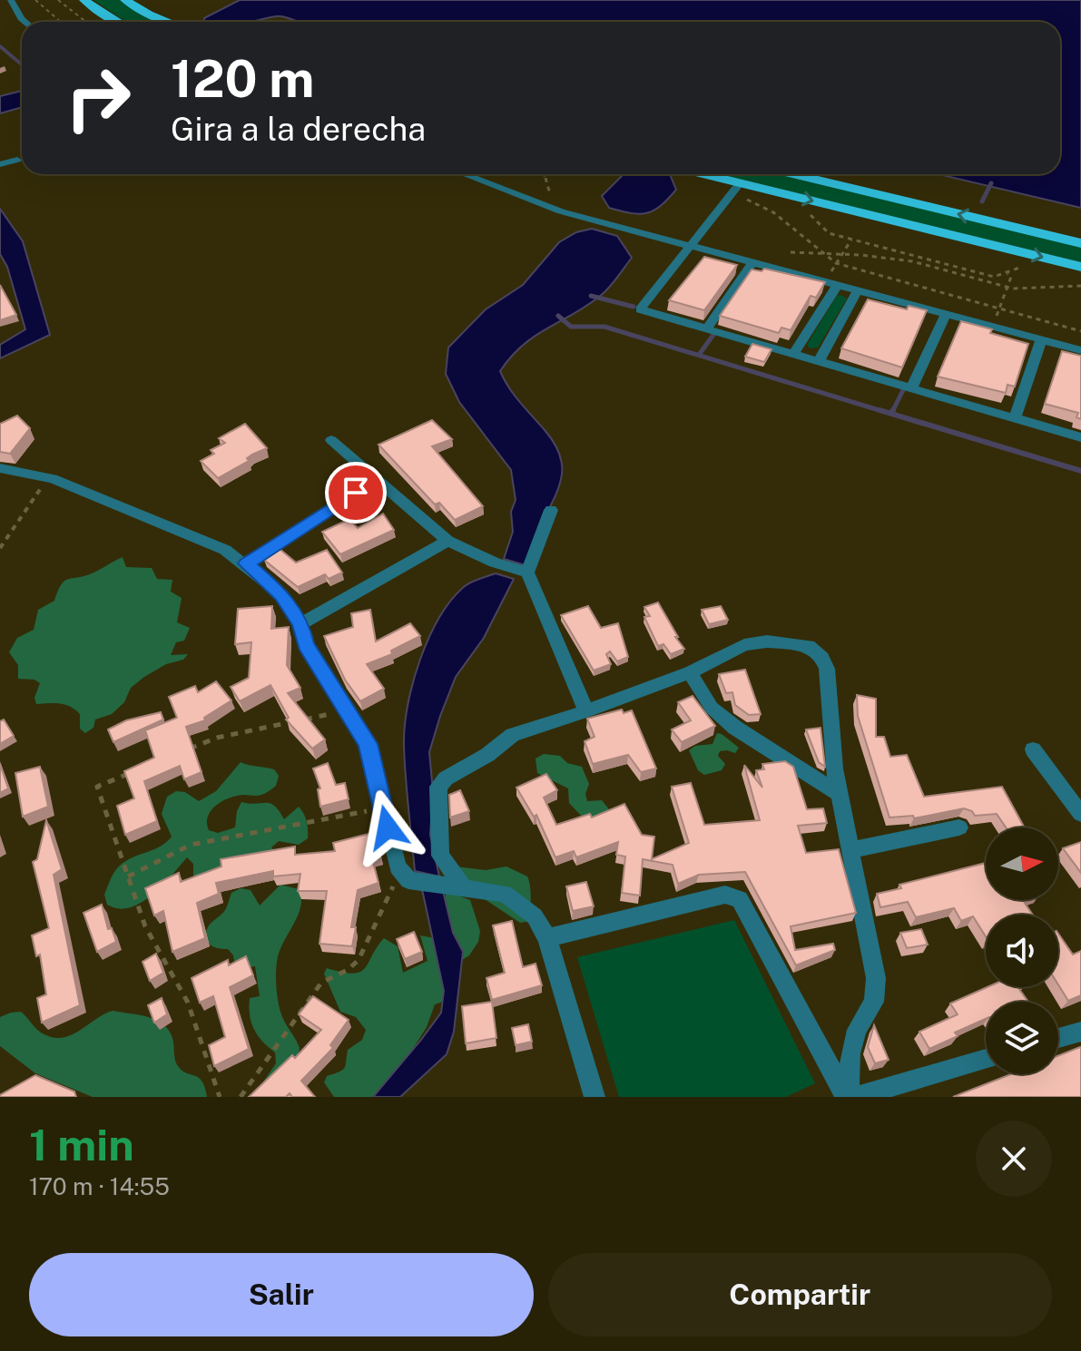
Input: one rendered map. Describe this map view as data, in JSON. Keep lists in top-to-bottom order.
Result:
{
  "north": "right",
  "page": {
    "turn": ["120 m", "Gira a la derecha"],
    "heading": ["1 min", "170 m · 14:55"],
    "buttons": ["Salir", "Compartir"]
  }
}
